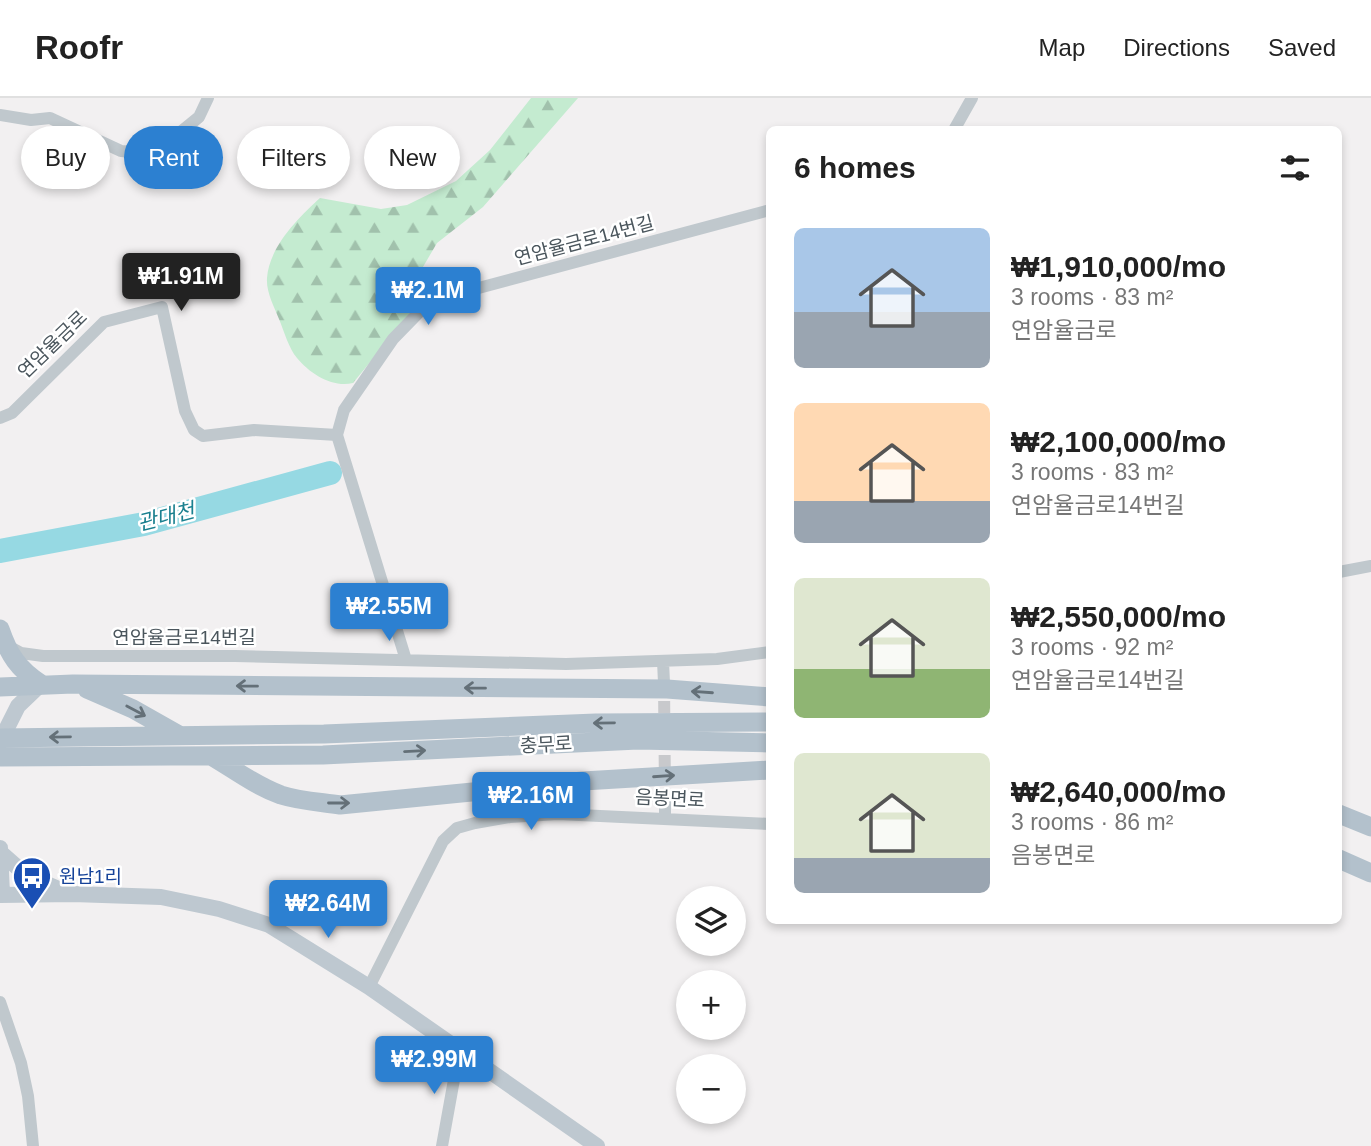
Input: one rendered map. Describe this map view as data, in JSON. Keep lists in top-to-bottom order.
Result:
{
  "streets": {
    "main road": ["충무로"],
    "street": ["연암율금로14번길", "연암율금로", "음봉면로"]
  },
  "crossings": [
    ["연암율금로14번길", "연암율금로"]
  ],
  "water": ["관대천"],
  "places": {
    "bus stop": ["원남1리"]
  },
  "page": {
    "header": "Roofr",
    "nav": ["Map", "Directions", "Saved"],
    "chip": [
      "Buy",
      "Rent",
      "Filters",
      "New"
    ],
    "heading": "6 homes",
    "list": [
      {
        "name": "₩1,910,000/mo",
        "note": "3 rooms · 83 m² · 연암율금로"
      },
      {
        "name": "₩2,100,000/mo",
        "note": "3 rooms · 83 m² · 연암율금로14번길"
      },
      {
        "name": "₩2,550,000/mo",
        "note": "3 rooms · 92 m² · 연암율금로14번길"
      },
      {
        "name": "₩2,640,000/mo",
        "note": "3 rooms · 86 m² · 음봉면로"
      }
    ],
    "price": [
      "₩1.91M",
      "₩2.1M",
      "₩2.55M",
      "₩2.16M",
      "₩2.64M",
      "₩2.99M"
    ],
    "map_buttons": ["+", "−"]
  }
}
